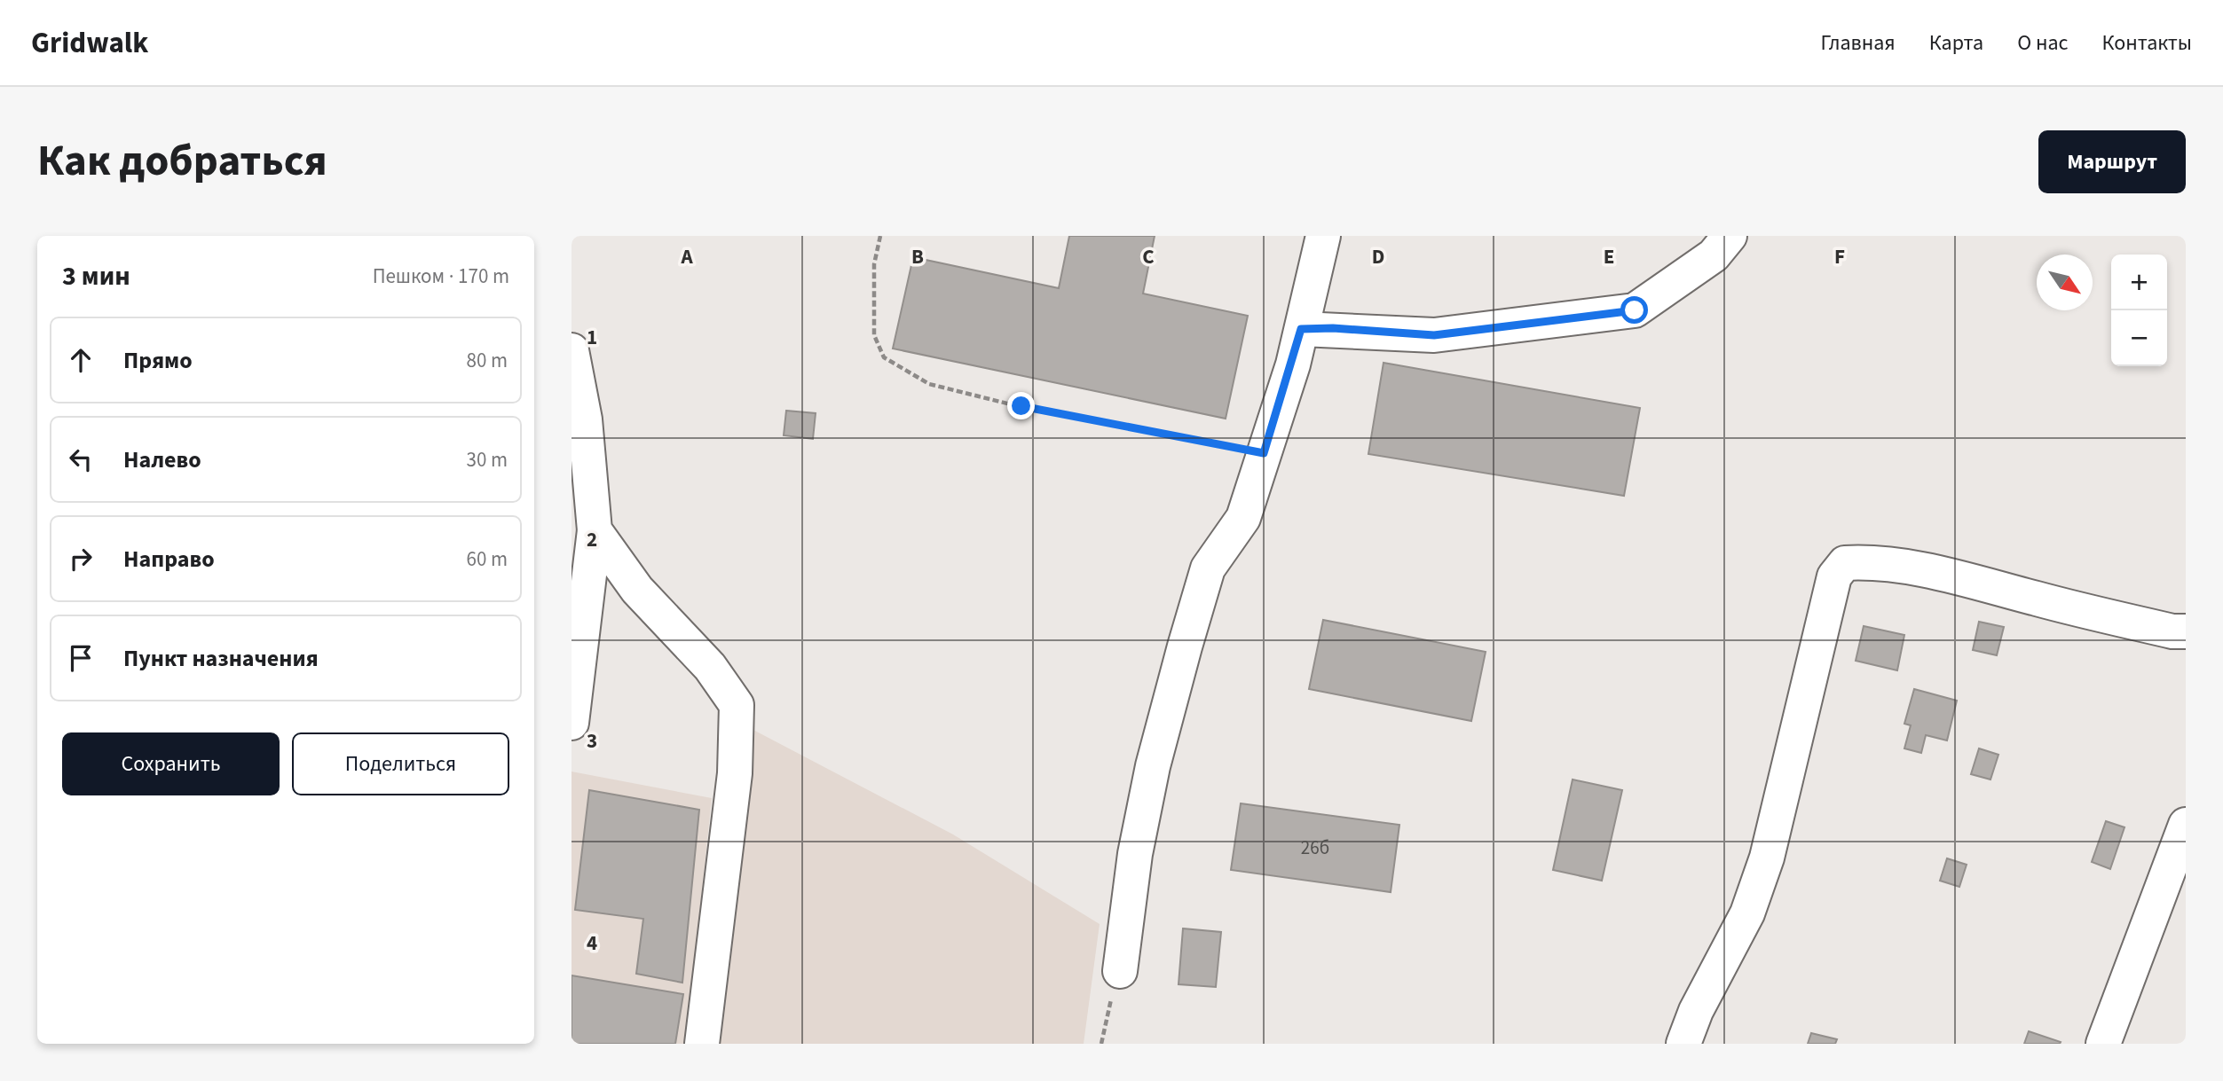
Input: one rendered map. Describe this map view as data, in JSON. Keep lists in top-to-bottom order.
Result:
{
  "house_numbers": ["26б"],
  "north": "bottom right",
  "page": {
    "header": "Gridwalk",
    "nav": [
      "Главная",
      "Карта",
      "О нас",
      "Контакты"
    ],
    "title": "Как добраться",
    "buttons": [
      "Маршрут",
      ["Сохранить", "Поделиться"]
    ],
    "heading": ["3 мин", "Пешком · 170 m"],
    "map_buttons": ["+", "−"],
    "list": [
      ["Прямо", "80 m"],
      ["Налево", "30 m"],
      ["Направо", "60 m"],
      "Пункт назначения"
    ]
  },
  "grid": {
    "columns": [
      "A",
      "B",
      "C",
      "D",
      "E",
      "F"
    ],
    "rows": [
      "1",
      "2",
      "3",
      "4"
    ]
  }
}
